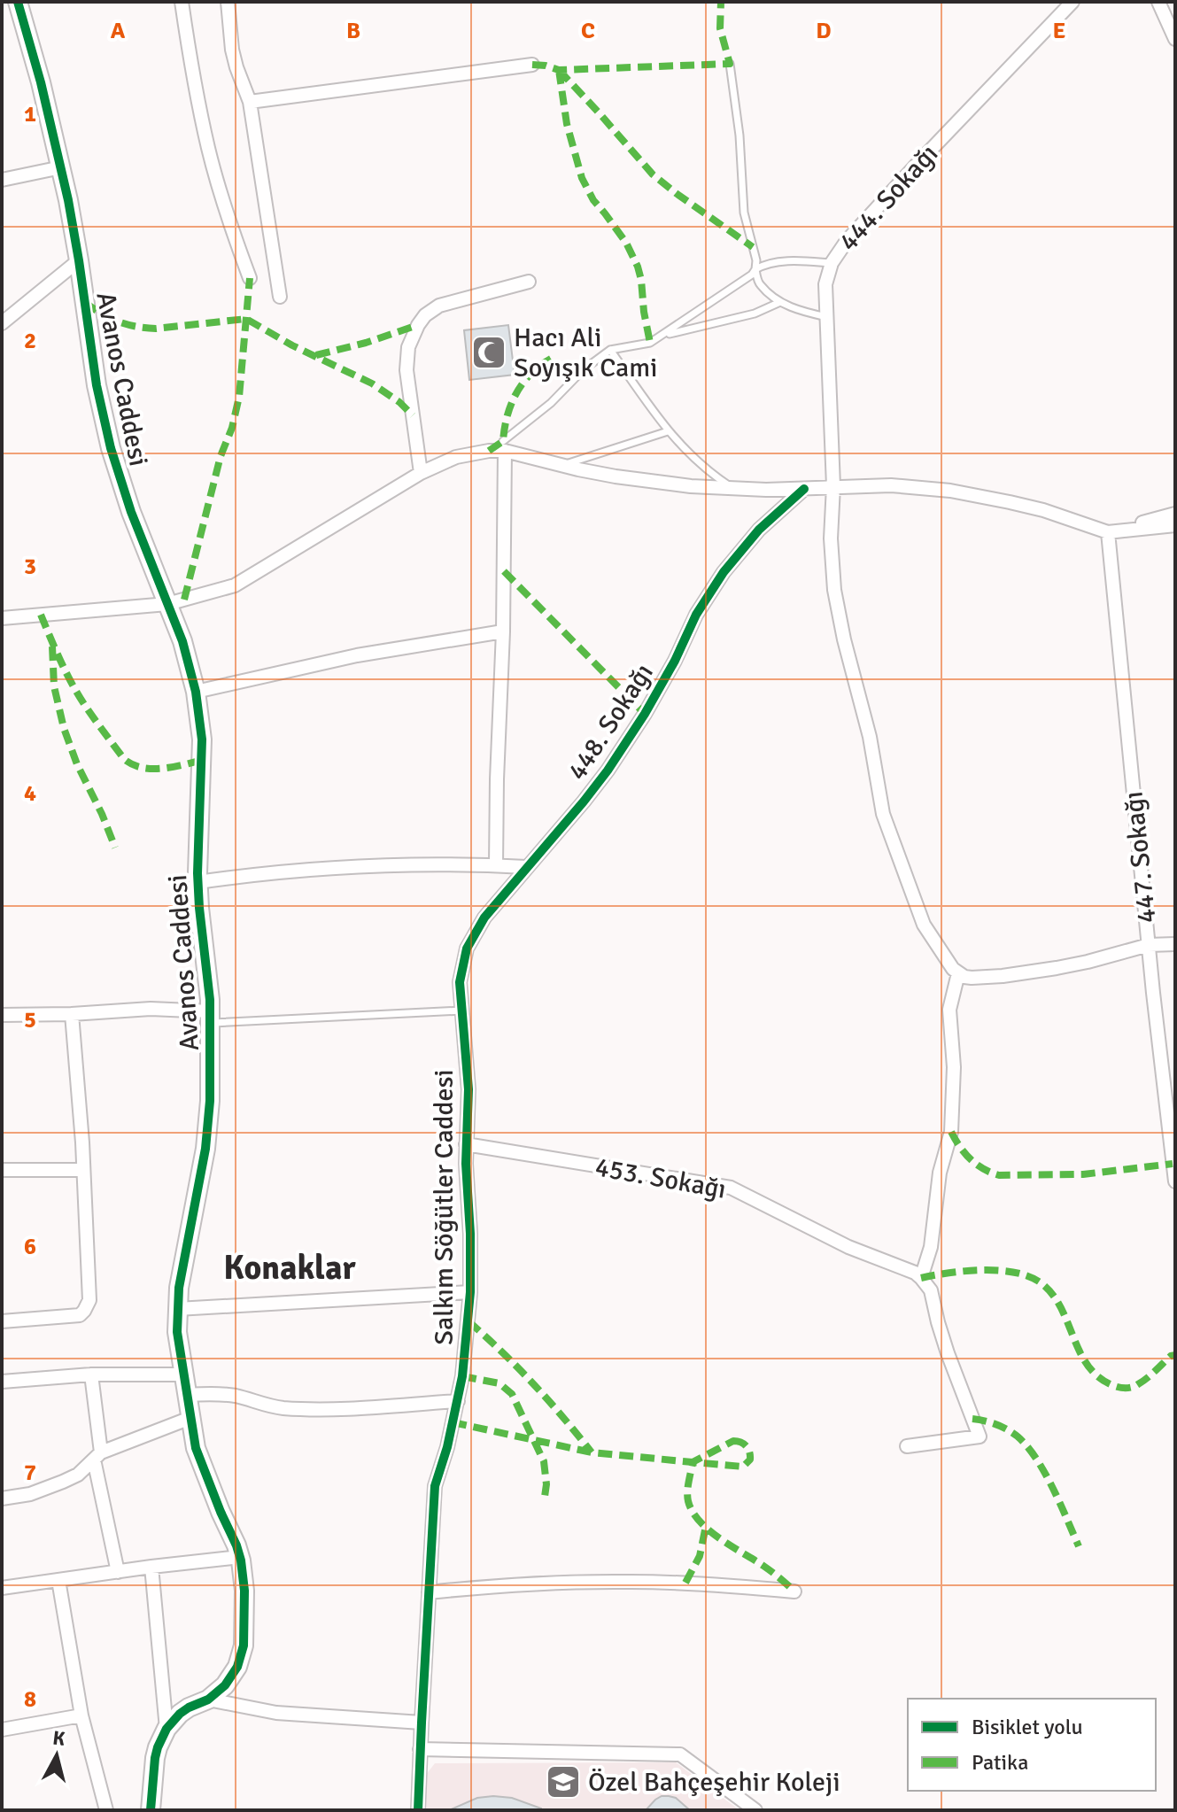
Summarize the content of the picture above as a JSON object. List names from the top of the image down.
{
  "streets": {
    "street": [
      "444. Sokağı",
      "Avanos Caddesi",
      "448. Sokağı",
      "447. Sokağı",
      "453. Sokağı",
      "Salkım Söğütler Caddesi"
    ]
  },
  "crossings": [
    ["448. Sokağı", "Salkım Söğütler Caddesi"],
    ["453. Sokağı", "Salkım Söğütler Caddesi"]
  ],
  "districts": ["Konaklar"],
  "places": {
    "mosque": ["Hacı Ali Soyışık Cami"],
    "school or university": ["Özel Bahçeşehir Koleji"]
  },
  "legend": ["Bisiklet yolu", "Patika"],
  "north": "top",
  "grid": {
    "columns": [
      "A",
      "B",
      "C",
      "D",
      "E"
    ],
    "rows": [
      "1",
      "2",
      "3",
      "4",
      "5",
      "6",
      "7",
      "8"
    ]
  }
}
